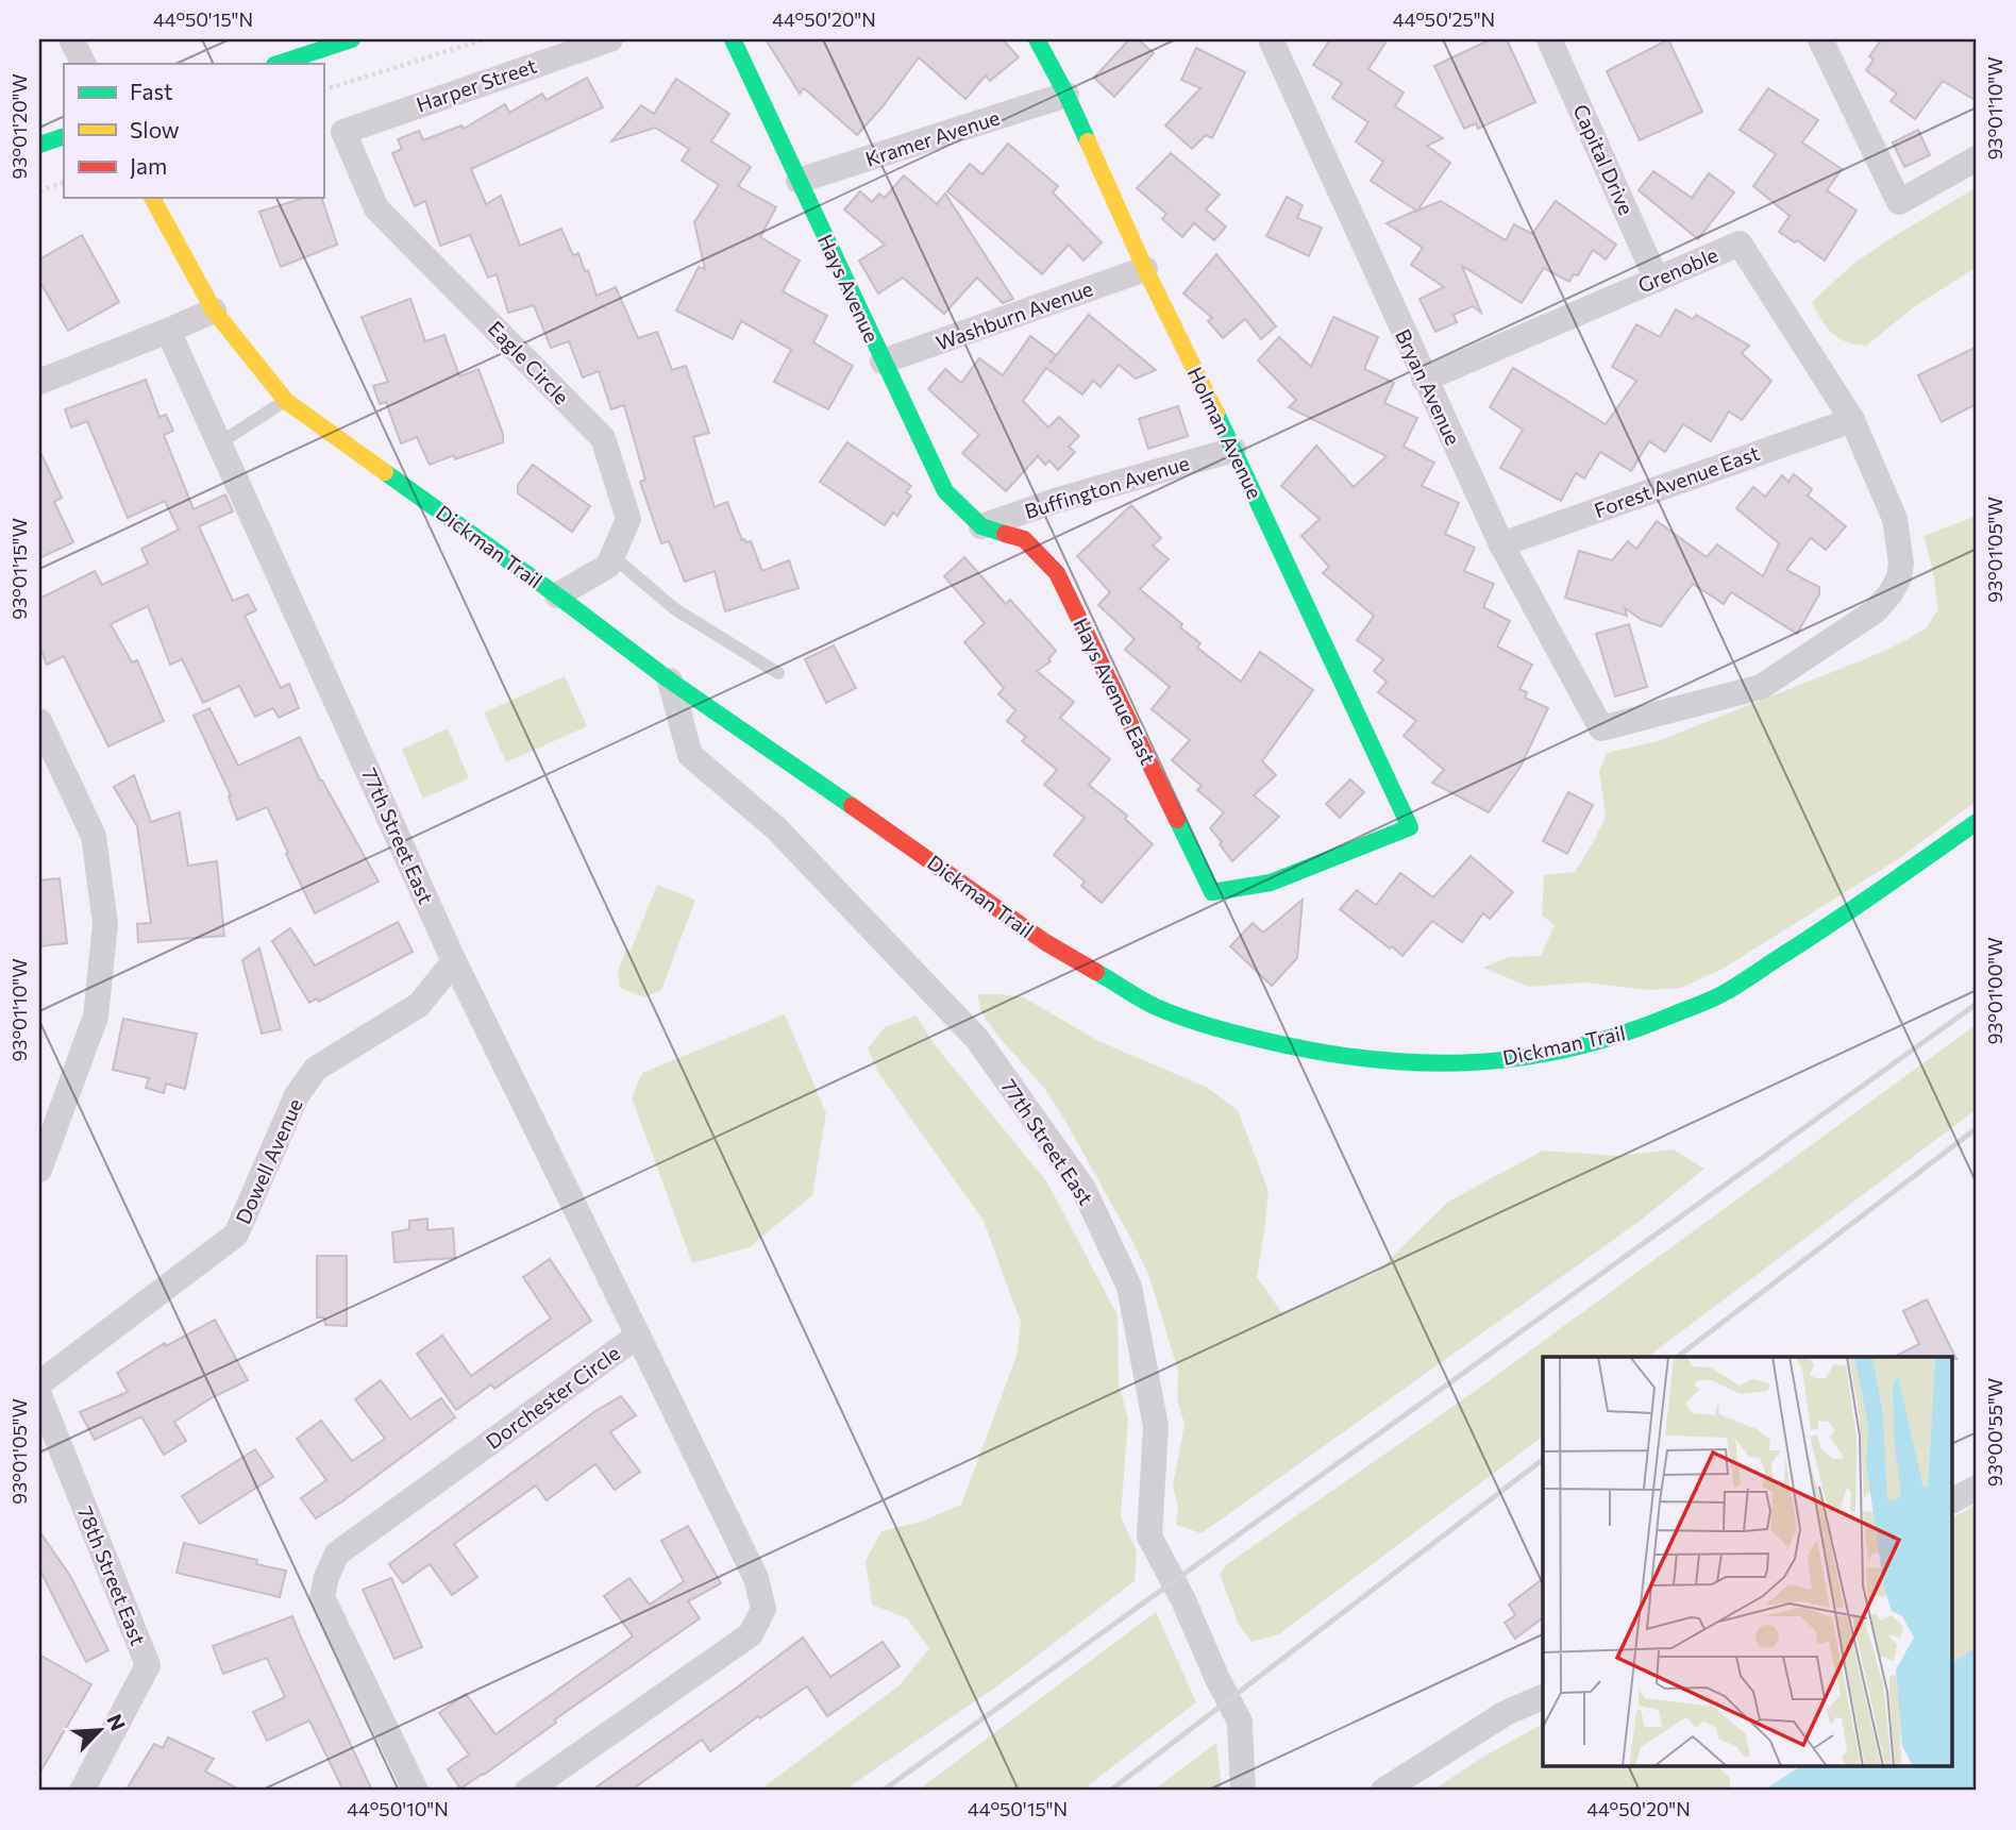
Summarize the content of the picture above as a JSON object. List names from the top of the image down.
{
  "streets": {
    "street": [
      "Harper Street",
      "Kramer Avenue",
      "Capital Drive",
      "Grenoble",
      "Hays Avenue",
      "Washburn Avenue",
      "Eagle Circle",
      "Bryan Avenue",
      "Holman Avenue",
      "Forest Avenue East",
      "Buffington Avenue",
      "Dickman Trail",
      "Hays Avenue East",
      "77th Street East",
      "Dowell Avenue",
      "Dorchester Circle",
      "78th Street East"
    ]
  },
  "crossings": [
    ["Harper Street", "Eagle Circle"],
    ["Kramer Avenue", "Hays Avenue"],
    ["Kramer Avenue", "Holman Avenue"],
    ["Capital Drive", "Grenoble"],
    ["Grenoble", "Bryan Avenue"],
    ["Grenoble", "Forest Avenue East"],
    ["Hays Avenue", "Washburn Avenue"],
    ["Hays Avenue", "Buffington Avenue"],
    ["Hays Avenue", "Hays Avenue East"],
    ["Washburn Avenue", "Holman Avenue"],
    ["Eagle Circle", "Dickman Trail"],
    ["Bryan Avenue", "Forest Avenue East"],
    ["Holman Avenue", "Buffington Avenue"],
    ["Holman Avenue", "Hays Avenue East"],
    ["Buffington Avenue", "Hays Avenue East"],
    ["Dickman Trail", "77th Street East"],
    ["77th Street East", "Dowell Avenue"],
    ["77th Street East", "Dorchester Circle"]
  ],
  "legend": ["Fast", "Slow", "Jam"],
  "north": "top right",
  "coordinates": [
    "44°50'15\"N",
    "44°50'20\"N",
    "44°50'25\"N",
    "93°01'10\"W",
    "93°01'20\"W",
    "93°01'05\"W",
    "93°01'15\"W",
    "93°01'00\"W",
    "93°00'55\"W",
    "44°50'10\"N"
  ]
}
